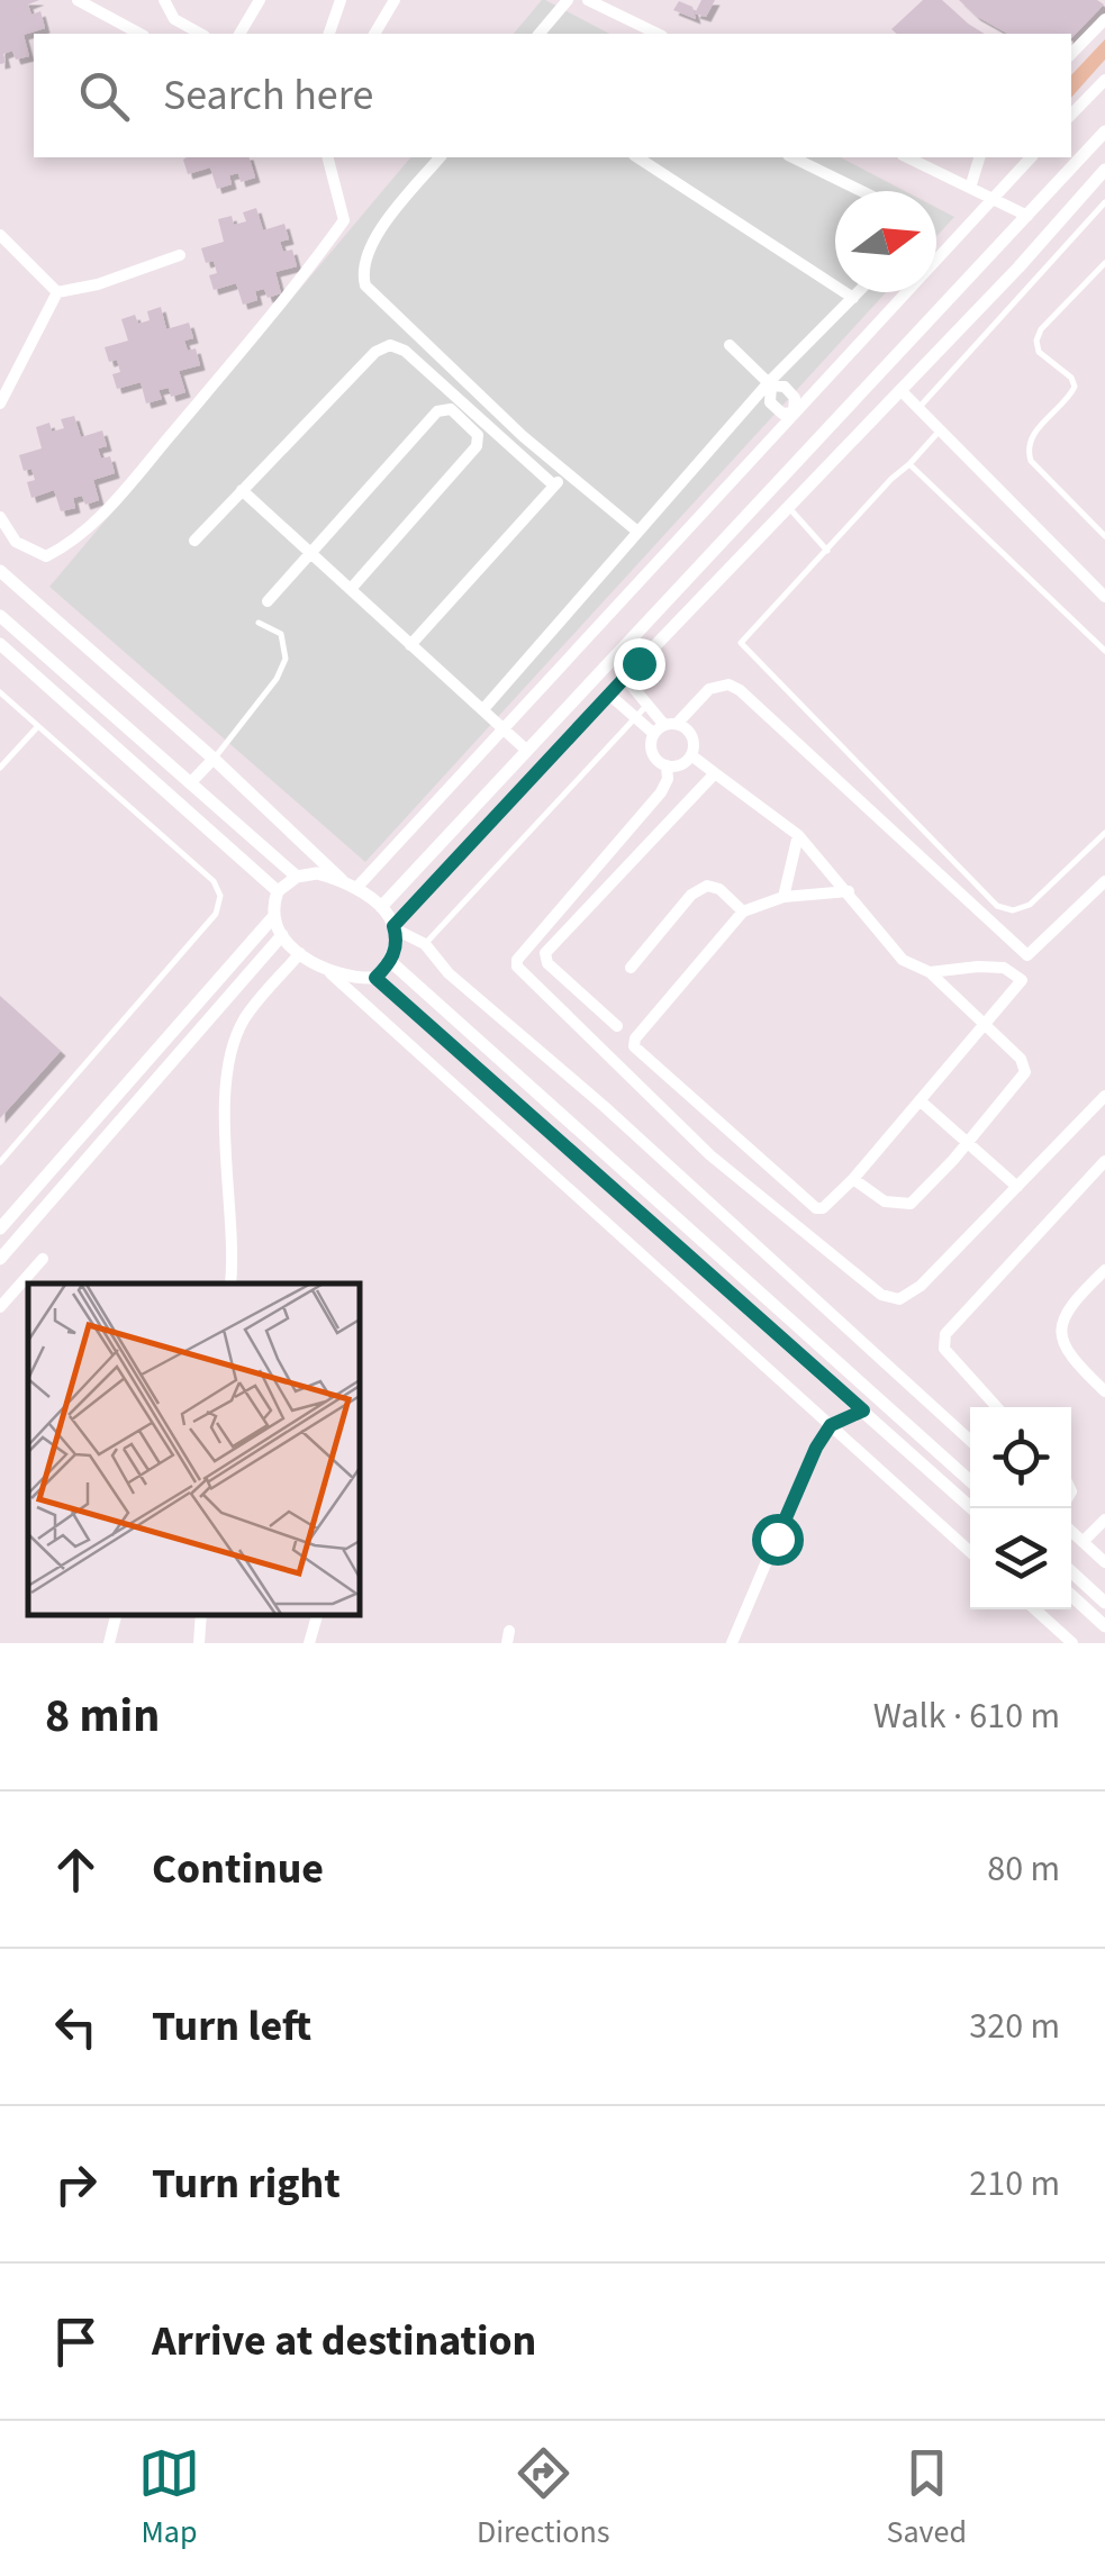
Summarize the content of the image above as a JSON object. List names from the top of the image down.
{
  "north": "right",
  "page": {
    "search": "Search here",
    "heading": ["8 min", "Walk · 610 m"],
    "list": [
      ["Continue", "80 m"],
      ["Turn left", "320 m"],
      ["Turn right", "210 m"],
      "Arrive at destination"
    ],
    "nav": ["Map", "Directions", "Saved"]
  }
}
